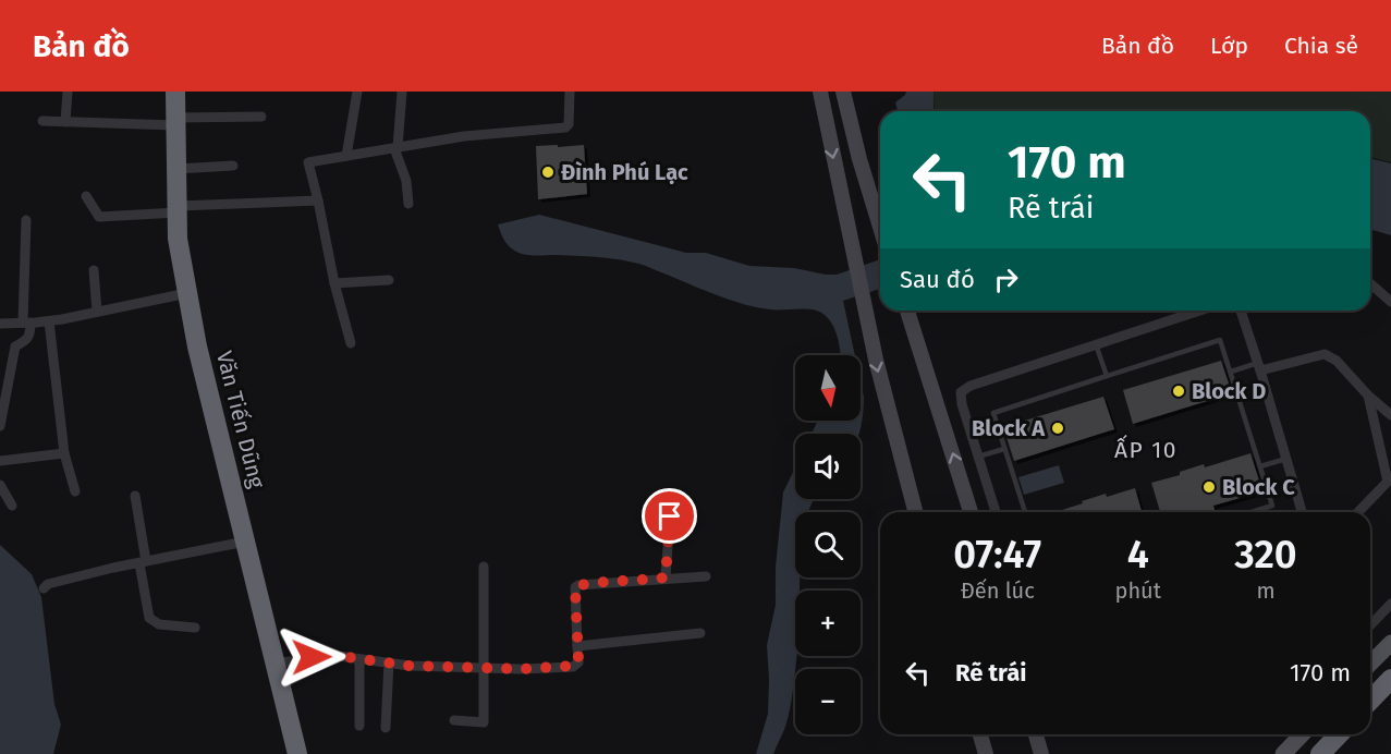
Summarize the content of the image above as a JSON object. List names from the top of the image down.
{
  "streets": {
    "highway": ["Văn Tiến Dũng"]
  },
  "districts": ["ẤP 10"],
  "places": [
    "Đình Phú Lạc",
    "Block D",
    "Block A",
    "Block C"
  ],
  "north": "bottom",
  "page": {
    "header": "Bản đồ",
    "nav": ["Bản đồ", "Lớp", "Chia sẻ"],
    "turn": ["170 m", "Rẽ trái"],
    "then": "Sau đó",
    "map_buttons": ["+", "−"],
    "eta": [
      "07:47",
      "Đến lúc",
      "4",
      "phút",
      "320",
      "m"
    ],
    "list": [
      {
        "name": "Rẽ trái",
        "value": "170 m"
      }
    ]
  }
}
